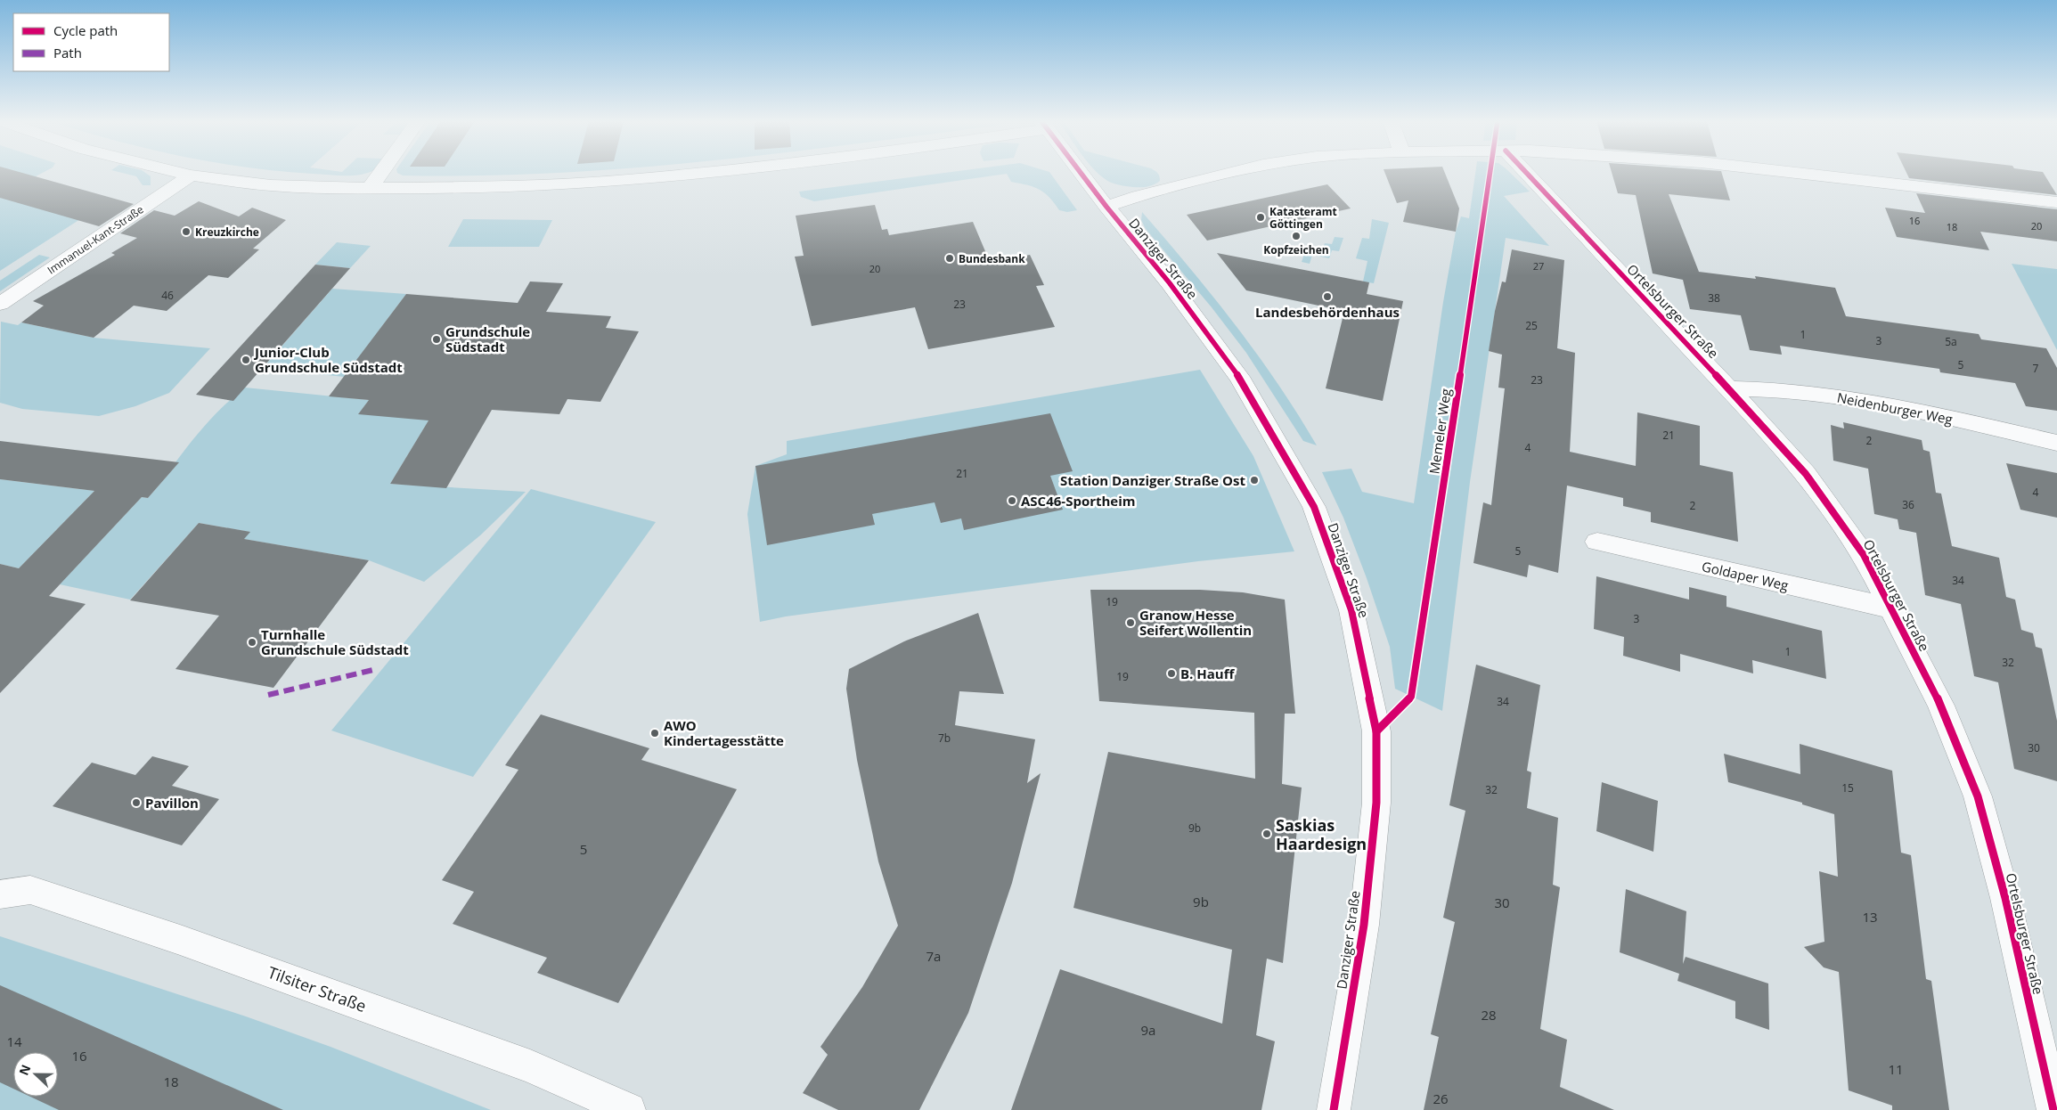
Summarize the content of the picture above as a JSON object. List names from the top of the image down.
{
  "streets": {
    "street": [
      "Immanuel-Kant-Straße",
      "Danziger Straße",
      "Ortelsburger Straße",
      "Neidenburger Weg",
      "Goldaper Weg",
      "Tilsiter Straße"
    ],
    "cycle path": ["Memeler Weg"]
  },
  "crossings": [
    ["Ortelsburger Straße", "Neidenburger Weg"],
    ["Ortelsburger Straße", "Goldaper Weg"]
  ],
  "places": [
    "Katasteramt Göttingen",
    "Kreuzkirche",
    "Kopfzeichen",
    "Bundesbank",
    "Landesbehördenhaus",
    "Grundschule Südstadt",
    "Junior-Club Grundschule Südstadt",
    "Station Danziger Straße Ost",
    "ASC46-Sportheim",
    "Granow Hesse Seifert Wollentin",
    "Turnhalle Grundschule Südstadt",
    "B. Hauff",
    "AWO Kindertagesstätte",
    "Pavillon",
    "Saskias Haardesign"
  ],
  "house_numbers": [
    "16",
    "20",
    "18",
    "27",
    "20",
    "46",
    "38",
    "23",
    "25",
    "1",
    "3",
    "5a",
    "5",
    "7",
    "23",
    "21",
    "2",
    "4",
    "21",
    "4",
    "36",
    "2",
    "5",
    "34",
    "19",
    "3",
    "1",
    "32",
    "19",
    "34",
    "7b",
    "30",
    "15",
    "32",
    "9b",
    "5",
    "9b",
    "30",
    "13",
    "7a",
    "28",
    "9a",
    "14",
    "16",
    "11",
    "18",
    "26"
  ],
  "legend": ["Cycle path", "Path"],
  "north": "left"
}
